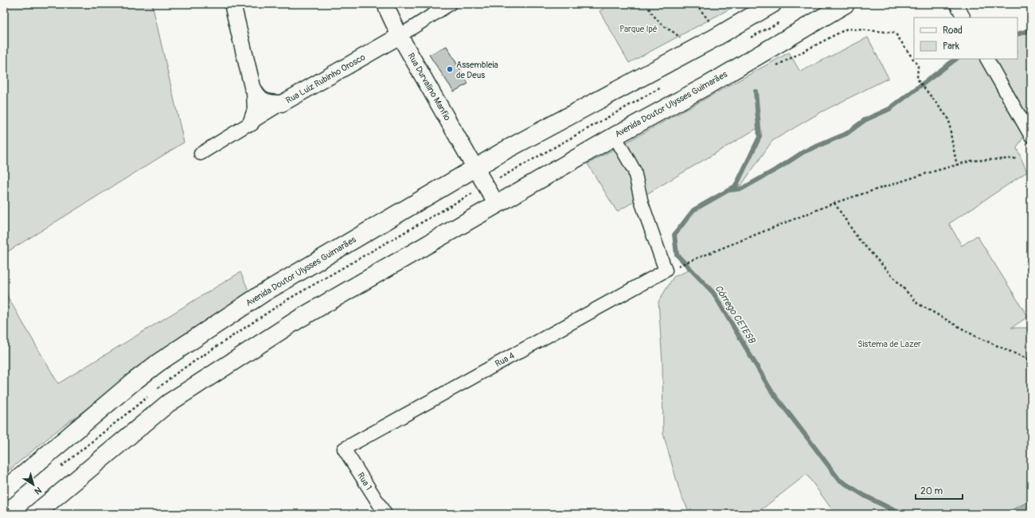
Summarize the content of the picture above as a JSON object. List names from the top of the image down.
{
  "streets": {
    "main road": ["Avenida Doutor Ulysses Guimarães"],
    "street": [
      "Rua Luiz Rubinho Orosco",
      "Rua Durvalino Manfio",
      "Rua 4",
      "Rua 1"
    ]
  },
  "crossings": [
    ["Rua Luiz Rubinho Orosco", "Rua Durvalino Manfio"],
    ["Rua Durvalino Manfio", "Avenida Doutor Ulysses Guimarães"],
    ["Avenida Doutor Ulysses Guimarães", "Rua 4"],
    ["Rua 4", "Rua 1"]
  ],
  "water": ["Córrego CETESB"],
  "parks": ["Parque Ipê", "Sistema de Lazer"],
  "places": ["Assembleia de Deus"],
  "legend": ["Road", "Park"],
  "scale_bar": "20 m",
  "north": "bottom right"
}
